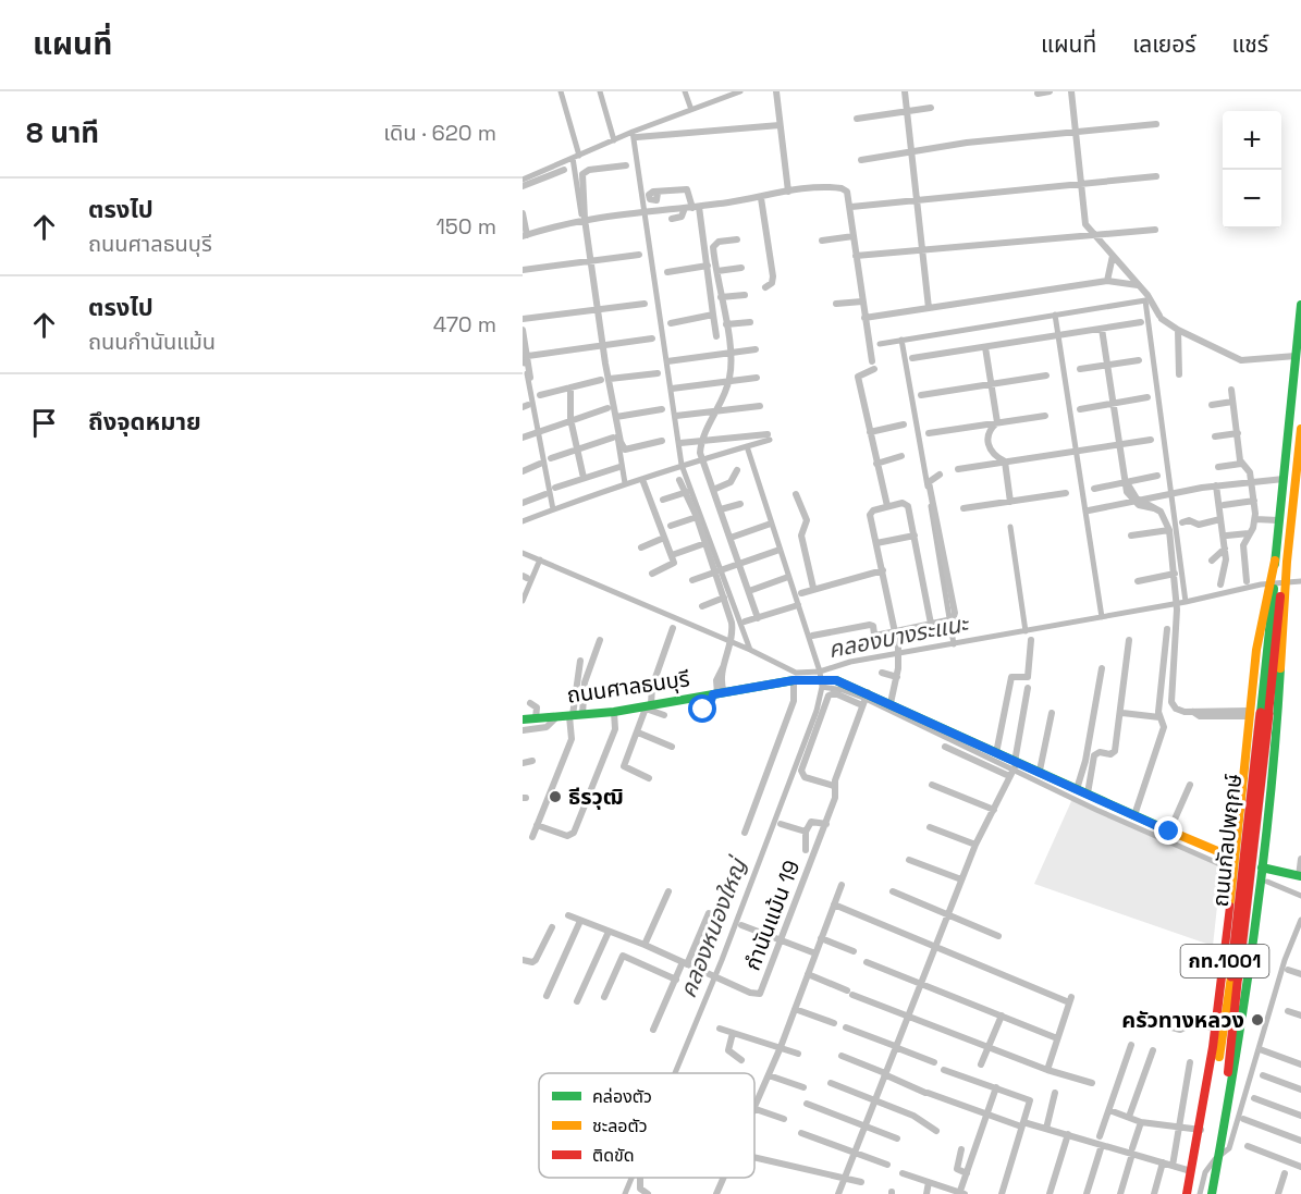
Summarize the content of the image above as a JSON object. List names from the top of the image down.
{
  "streets": {
    "main road": ["ถนนศาลธนบุรี", "ถนนกัลปพฤกษ์", "กท.1001"],
    "street": ["กำนันแม้น 19"]
  },
  "crossings": [
    ["ถนนศาลธนบุรี", "กำนันแม้น 19"]
  ],
  "water": ["คลองบางระแนะ", "คลองหนองใหญ่"],
  "places": ["ธีรวุฒิ", "ครัวทางหลวง"],
  "legend": ["คล่องตัว", "ชะลอตัว", "ติดขัด"],
  "page": {
    "header": "แผนที่",
    "nav": ["แผนที่", "เลเยอร์", "แชร์"],
    "heading": ["8 นาที", "เดิน · 620 m"],
    "map_buttons": ["+", "−"],
    "list": [
      ["ตรงไป", "ถนนศาลธนบุรี", "150 m"],
      ["ตรงไป", "ถนนกำนันแม้น", "470 m"],
      "ถึงจุดหมาย"
    ]
  }
}
